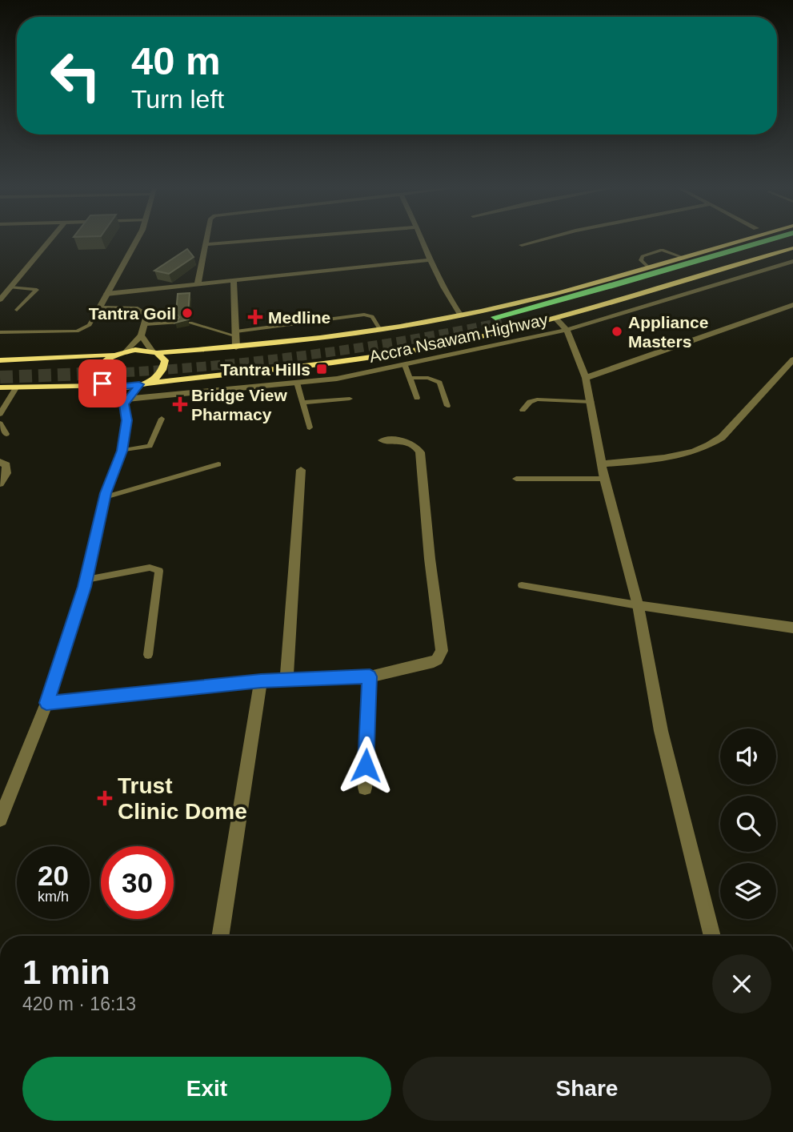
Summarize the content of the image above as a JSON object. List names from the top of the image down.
{
  "streets": {
    "street": ["Accra Nsawam Highway"]
  },
  "places": {
    "other": ["Tantra Goil", "Appliance Masters"],
    "health": ["Medline", "Bridge View Pharmacy", "Trust Clinic Dome"],
    "transit": ["Tantra Hills"]
  },
  "page": {
    "turn": ["40 m", "Turn left"],
    "speed": "20 km/h",
    "limit": "30",
    "heading": ["1 min", "420 m · 16:13"],
    "buttons": ["Exit", "Share"]
  }
}
